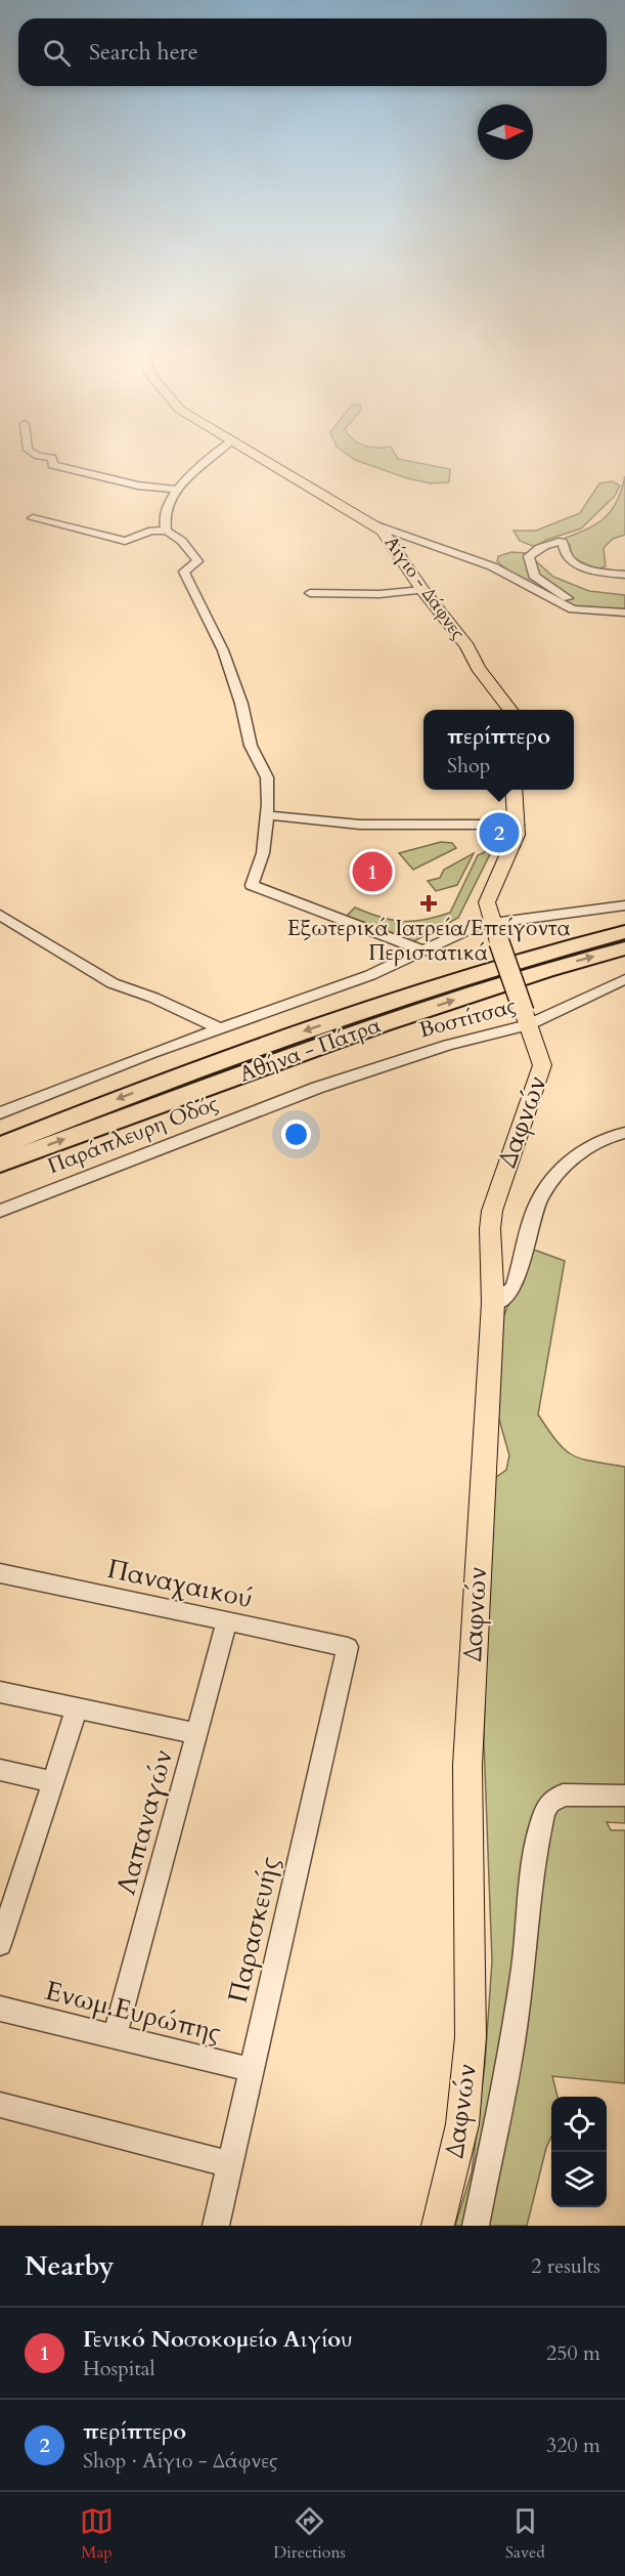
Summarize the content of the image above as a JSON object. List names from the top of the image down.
{
  "streets": {
    "highway": ["Αθήνα - Πάτρα"],
    "main road": ["Αίγιο - Δάφνες", "Δαφνών"],
    "street": [
      "Βοστίτσας",
      "Παράπλευρη Οδός",
      "Παναχαικού",
      "Λαπαναγών",
      "Παρασκευής",
      "Ενωμ.Ευρώπης"
    ]
  },
  "crossings": [
    ["Βοστίτσας", "Δαφνών"],
    ["Βοστίτσας", "Παράπλευρη Οδός"],
    ["Παναχαικού", "Λαπαναγών"],
    ["Παναχαικού", "Παρασκευής"],
    ["Λαπαναγών", "Ενωμ.Ευρώπης"],
    ["Παρασκευής", "Ενωμ.Ευρώπης"]
  ],
  "places": {
    "health": ["Εξωτερικά Ιατρεία/Επείγοντα Περιστατικά"]
  },
  "north": "right",
  "page": {
    "search": "Search here",
    "popup": ["περίπτερο", "Shop"],
    "pins": ["2", "1"],
    "heading": ["Nearby", "2 results"],
    "list": [
      {
        "mark": "1",
        "name": "Γενικό Νοσοκομείο Αιγίου",
        "note": "Hospital",
        "value": "250 m"
      },
      {
        "mark": "2",
        "name": "περίπτερο",
        "note": "Shop · Αίγιο - Δάφνες",
        "value": "320 m"
      }
    ],
    "nav": ["Map", "Directions", "Saved"]
  }
}
